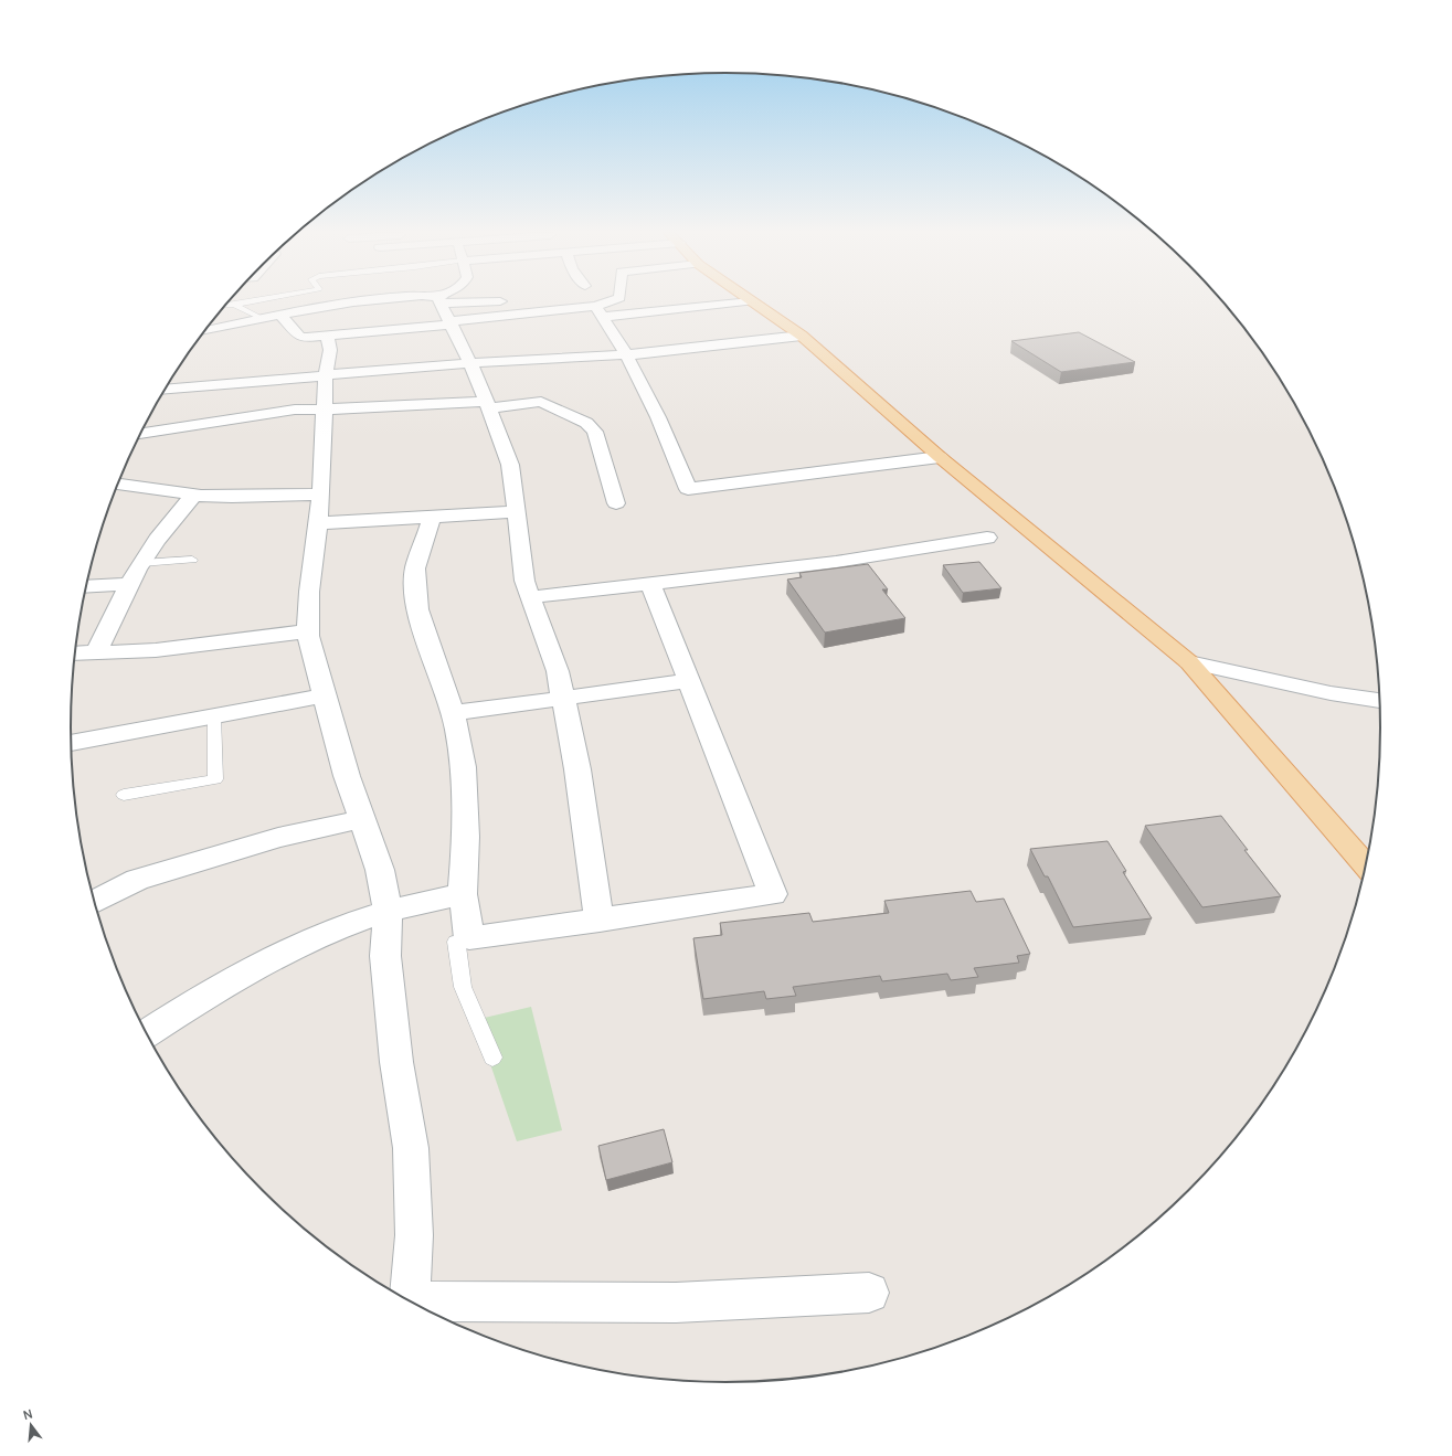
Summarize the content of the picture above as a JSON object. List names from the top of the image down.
{
  "north": "top"
}
